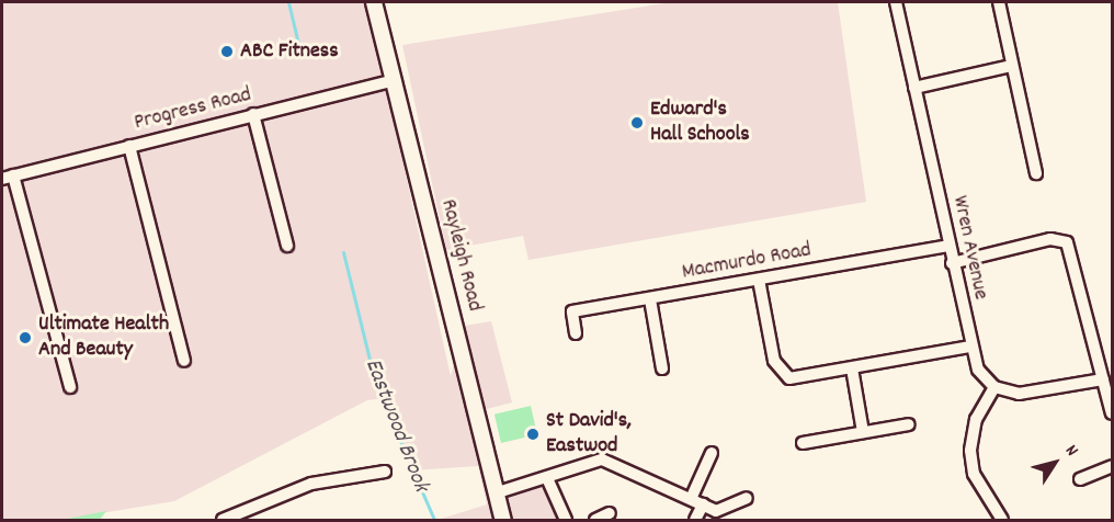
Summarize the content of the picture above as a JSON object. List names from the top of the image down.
{
  "streets": {
    "main road": ["Rayleigh Road"],
    "street": ["Progress Road", "Wren Avenue", "Macmurdo Road"]
  },
  "crossings": [
    ["Progress Road", "Rayleigh Road"],
    ["Wren Avenue", "Macmurdo Road"]
  ],
  "water": ["Eastwood Brook"],
  "places": [
    "ABC Fitness",
    "Edward's Hall Schools",
    "Ultimate Health And Beauty",
    "St David's, Eastwod"
  ],
  "north": "top right"
}
